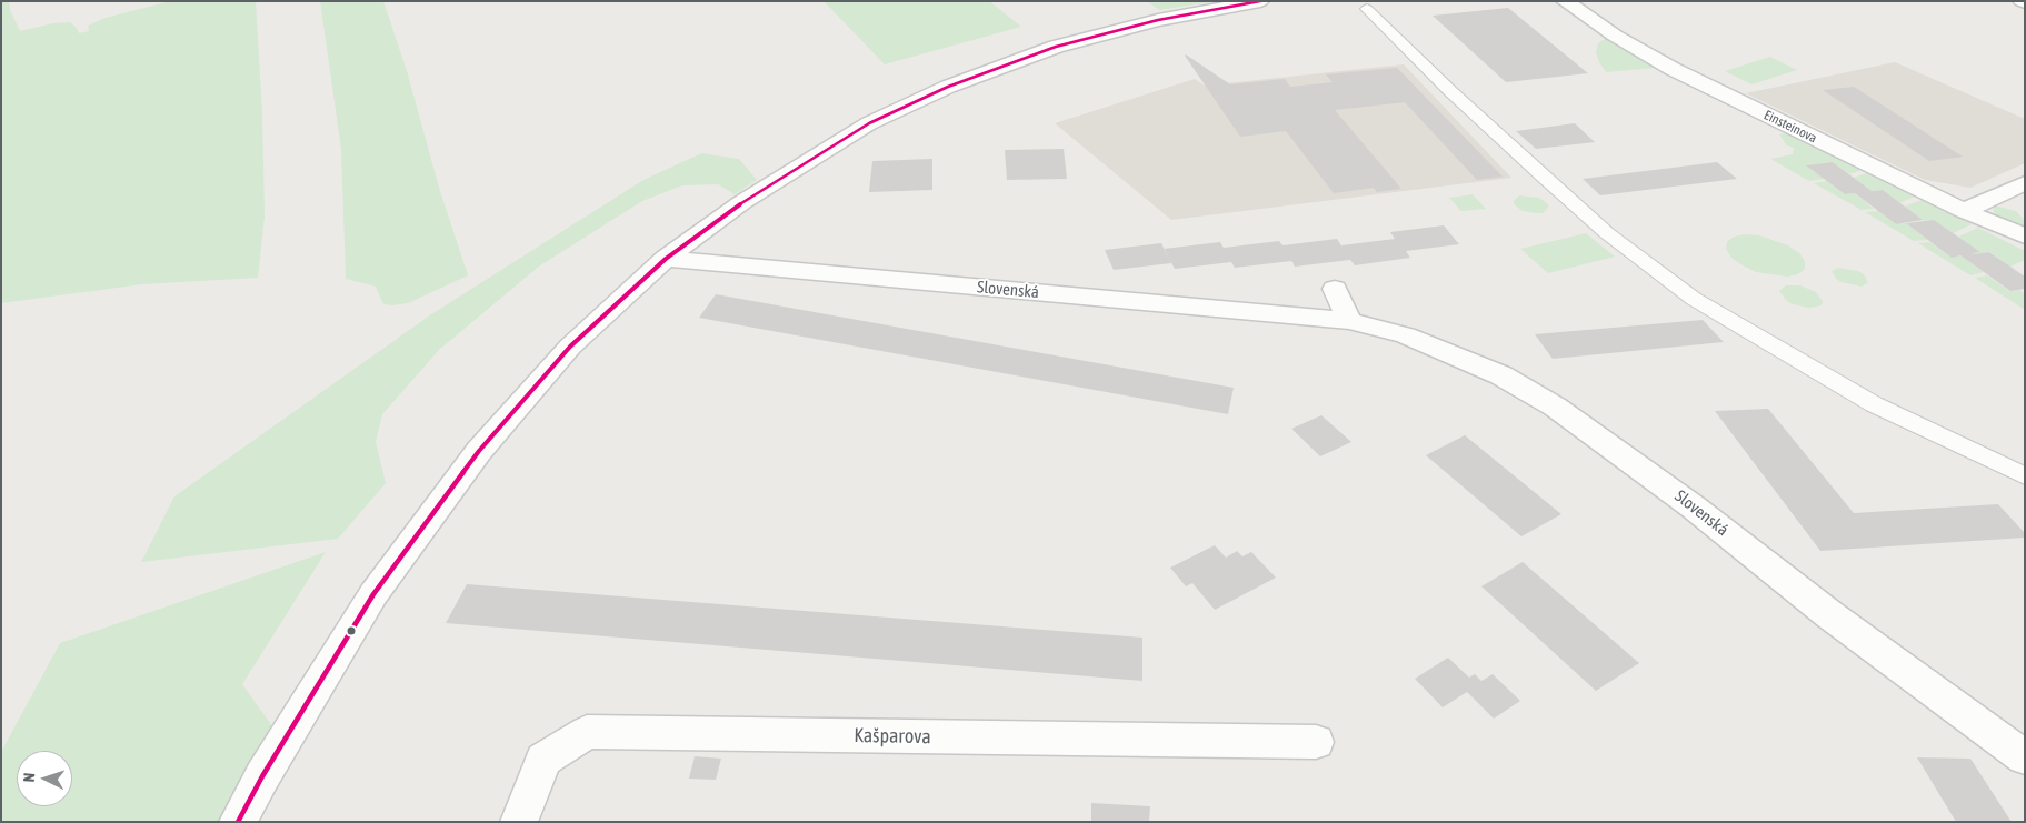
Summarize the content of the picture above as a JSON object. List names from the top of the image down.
{
  "streets": {
    "street": ["Einsteinova", "Slovenská", "Kašparova"]
  },
  "north": "left"
}
